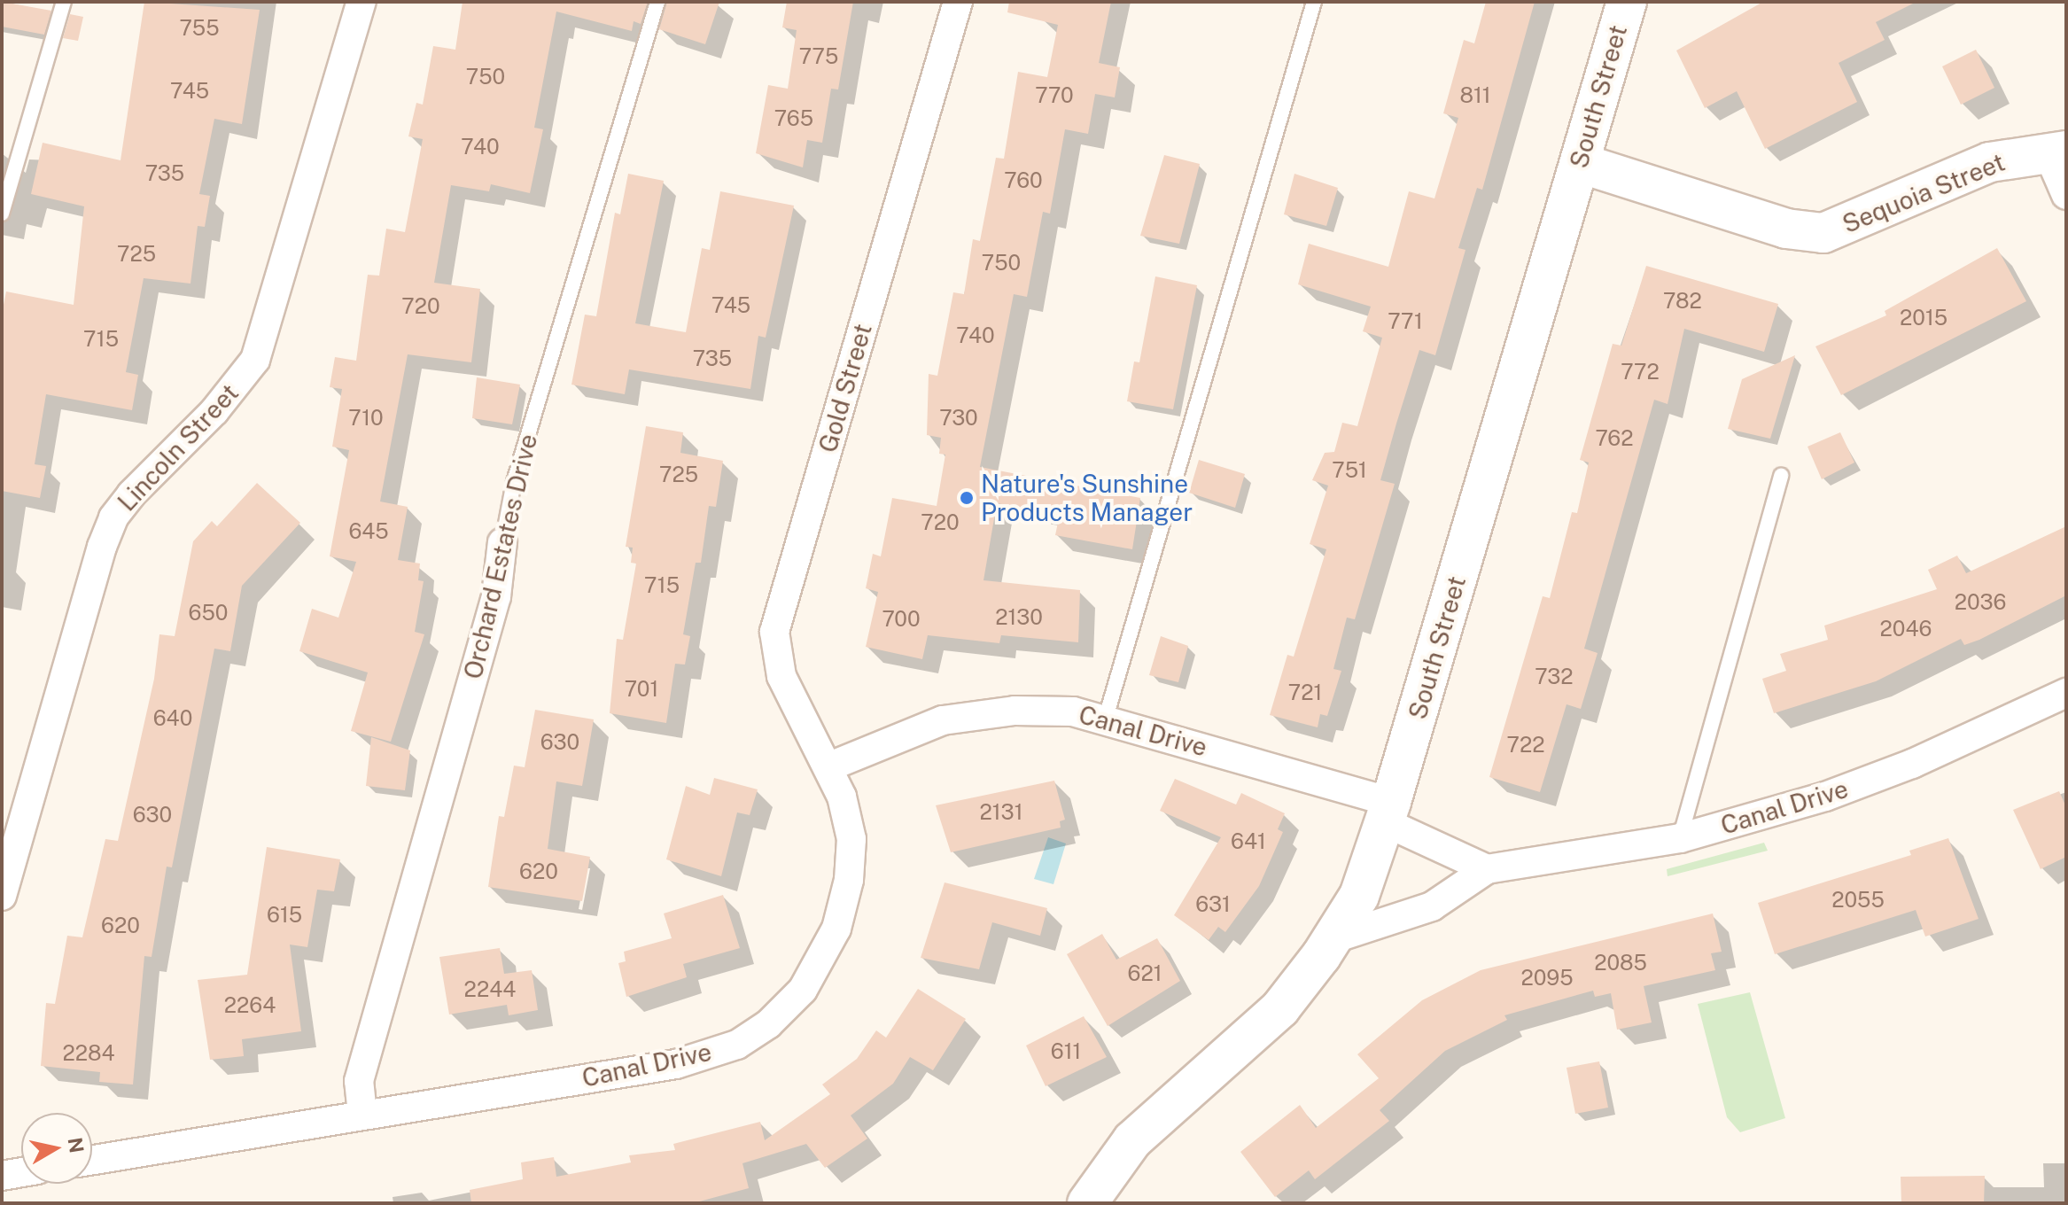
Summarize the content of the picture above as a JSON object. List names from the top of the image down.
{
  "streets": {
    "street": [
      "South Street",
      "Sequoia Street",
      "Gold Street",
      "Lincoln Street",
      "Orchard Estates Drive",
      "Canal Drive"
    ]
  },
  "crossings": [
    ["South Street", "Sequoia Street"],
    ["South Street", "Canal Drive"],
    ["Gold Street", "Canal Drive"],
    ["Orchard Estates Drive", "Canal Drive"]
  ],
  "places": ["Nature's Sunshine Products Manager"],
  "house_numbers": [
    "755",
    "775",
    "750",
    "745",
    "770",
    "811",
    "765",
    "740",
    "735",
    "760",
    "725",
    "750",
    "782",
    "745",
    "720",
    "2015",
    "771",
    "740",
    "715",
    "735",
    "772",
    "710",
    "730",
    "762",
    "751",
    "725",
    "720",
    "645",
    "715",
    "2036",
    "650",
    "2130",
    "700",
    "2046",
    "732",
    "701",
    "721",
    "640",
    "630",
    "722",
    "2131",
    "630",
    "641",
    "620",
    "2055",
    "631",
    "615",
    "620",
    "2085",
    "621",
    "2095",
    "2244",
    "2264",
    "611",
    "2284"
  ],
  "north": "right"
}
